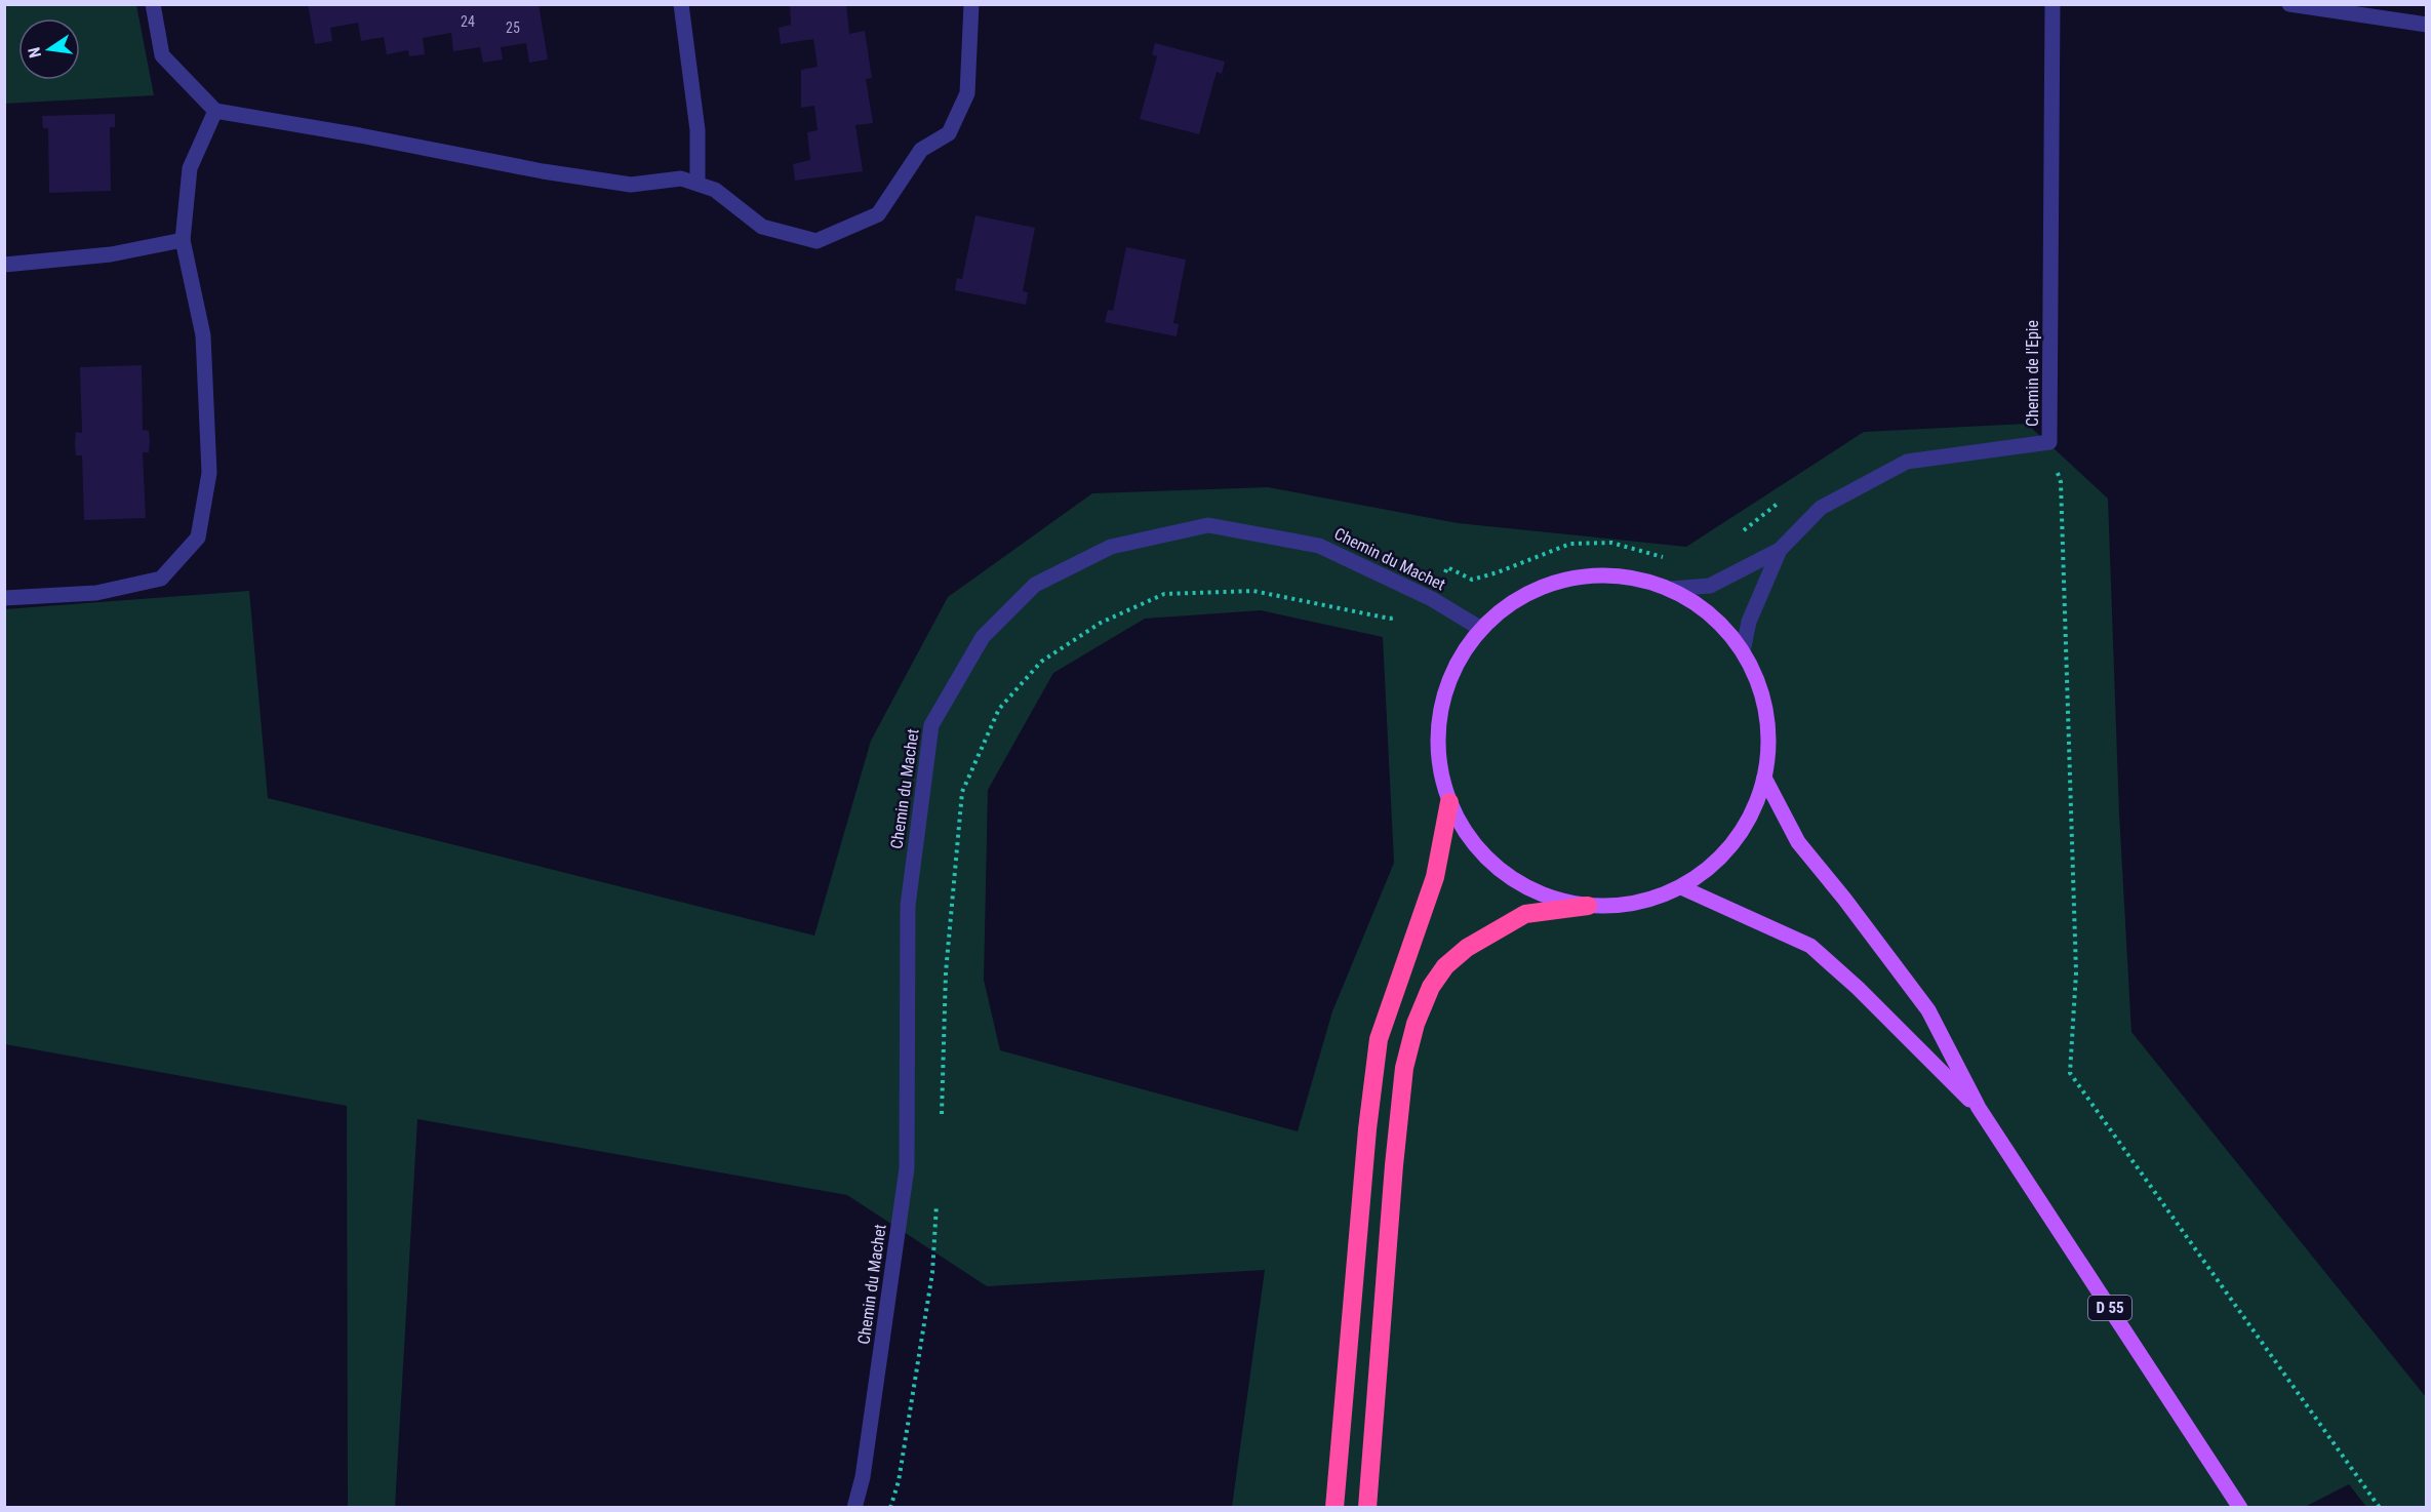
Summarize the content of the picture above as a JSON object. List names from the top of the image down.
{
  "streets": {
    "main road": ["D 55"],
    "street": ["Chemin de l'Epie", "Chemin du Machet"]
  },
  "house_numbers": ["24", "25"],
  "north": "left"
}
